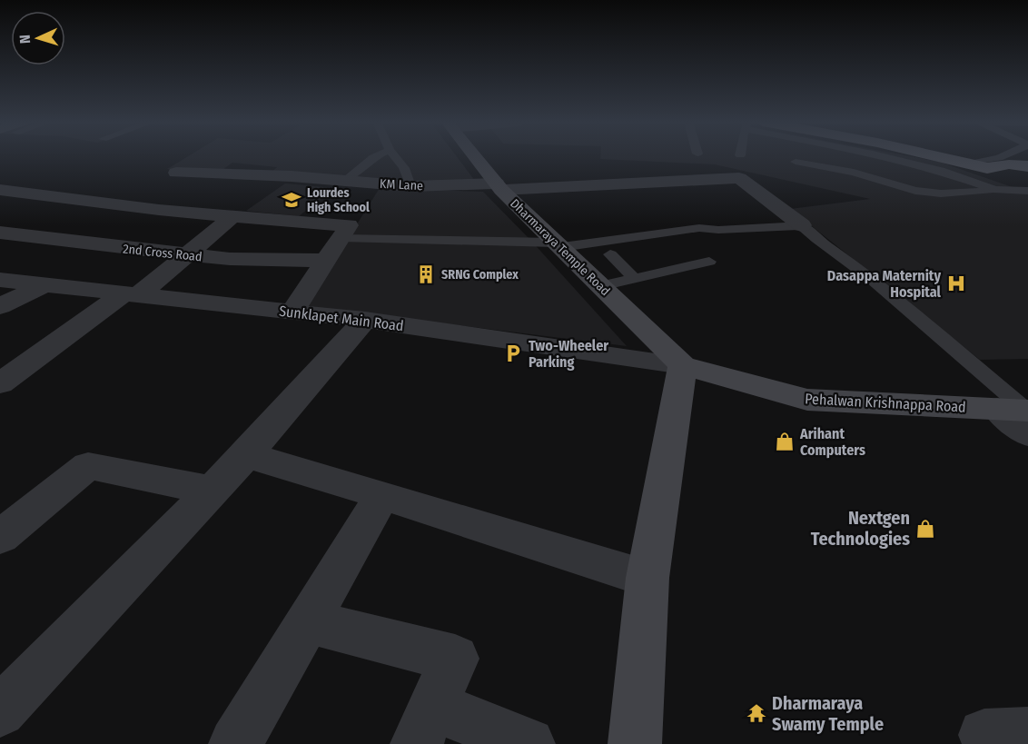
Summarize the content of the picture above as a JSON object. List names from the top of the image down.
{
  "streets": {
    "main road": ["Dharmaraya Temple Road", "Pehalwan Krishnappa Road"],
    "street": ["KM Lane", "2nd Cross Road", "Sunklapet Main Road"]
  },
  "crossings": [
    ["KM Lane", "Dharmaraya Temple Road"],
    ["Dharmaraya Temple Road", "Sunklapet Main Road"],
    ["Dharmaraya Temple Road", "Pehalwan Krishnappa Road"],
    ["Sunklapet Main Road", "Pehalwan Krishnappa Road"]
  ],
  "places": {
    "school or university": ["Lourdes High School"],
    "building": ["SRNG Complex"],
    "hospital": ["Dasappa Maternity Hospital"],
    "parking": ["Two-Wheeler Parking"],
    "shop": ["Arihant Computers", "Nextgen Technologies"],
    "temple": ["Dharmaraya Swamy Temple"]
  },
  "north": "left"
}
